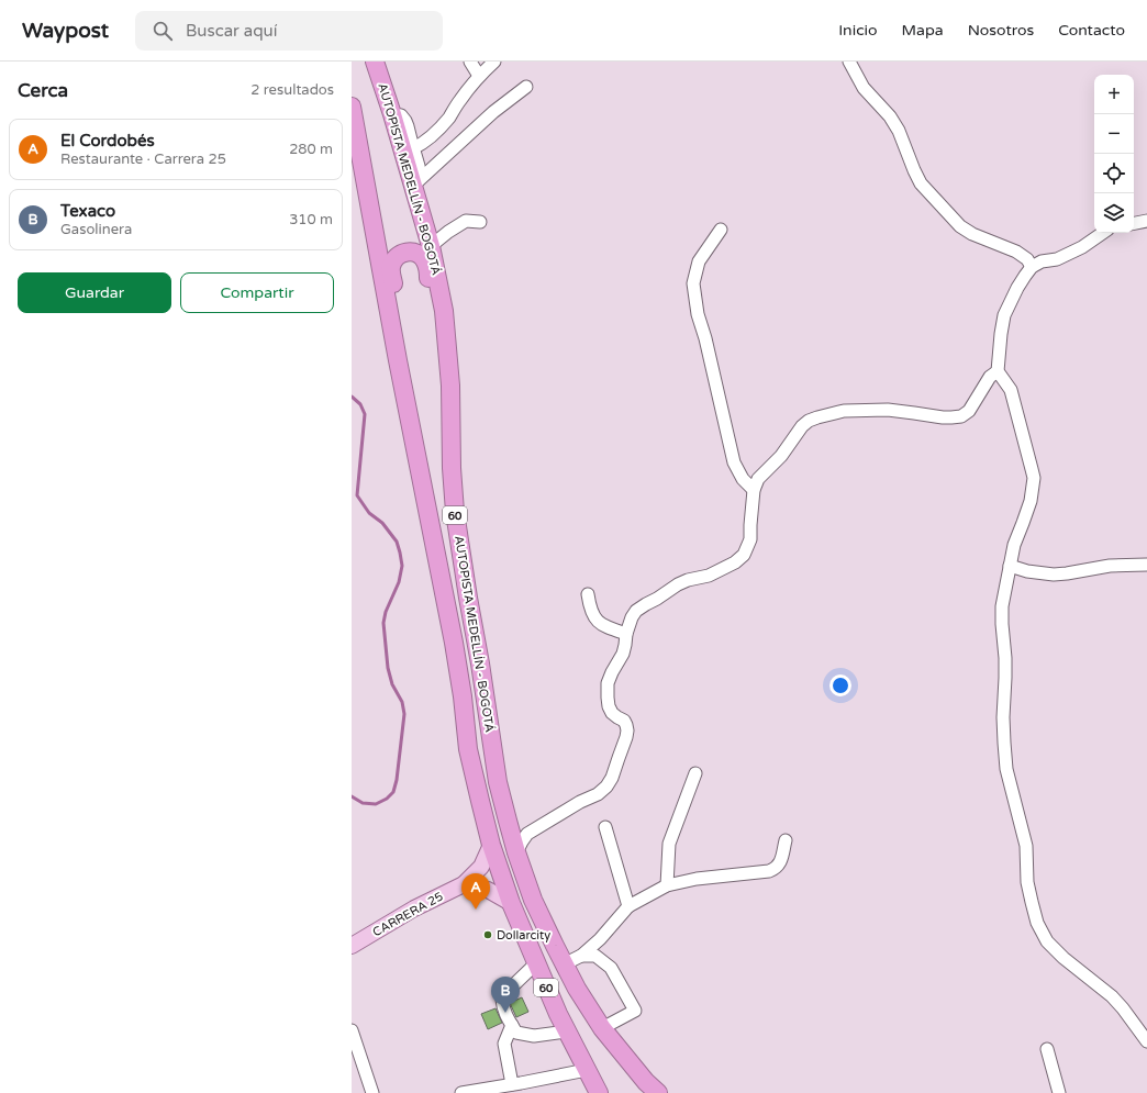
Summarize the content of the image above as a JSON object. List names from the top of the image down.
{
  "streets": {
    "highway": ["AUTOPISTA MEDELLÍN - BOGOTÁ", "60"],
    "main road": ["CARRERA 25"]
  },
  "crossings": [
    ["AUTOPISTA MEDELLÍN - BOGOTÁ", "CARRERA 25"]
  ],
  "places": ["Dollarcity"],
  "page": {
    "header": "Waypost",
    "search": "Buscar aquí",
    "nav": [
      "Inicio",
      "Mapa",
      "Nosotros",
      "Contacto"
    ],
    "heading": ["Cerca", "2 resultados"],
    "map_buttons": ["+", "−"],
    "list": [
      {
        "mark": "A",
        "name": "El Cordobés",
        "note": "Restaurante · Carrera 25",
        "value": "280 m"
      },
      {
        "mark": "B",
        "name": "Texaco",
        "note": "Gasolinera",
        "value": "310 m"
      }
    ],
    "buttons": ["Guardar", "Compartir"],
    "pins": ["A", "B"]
  }
}
